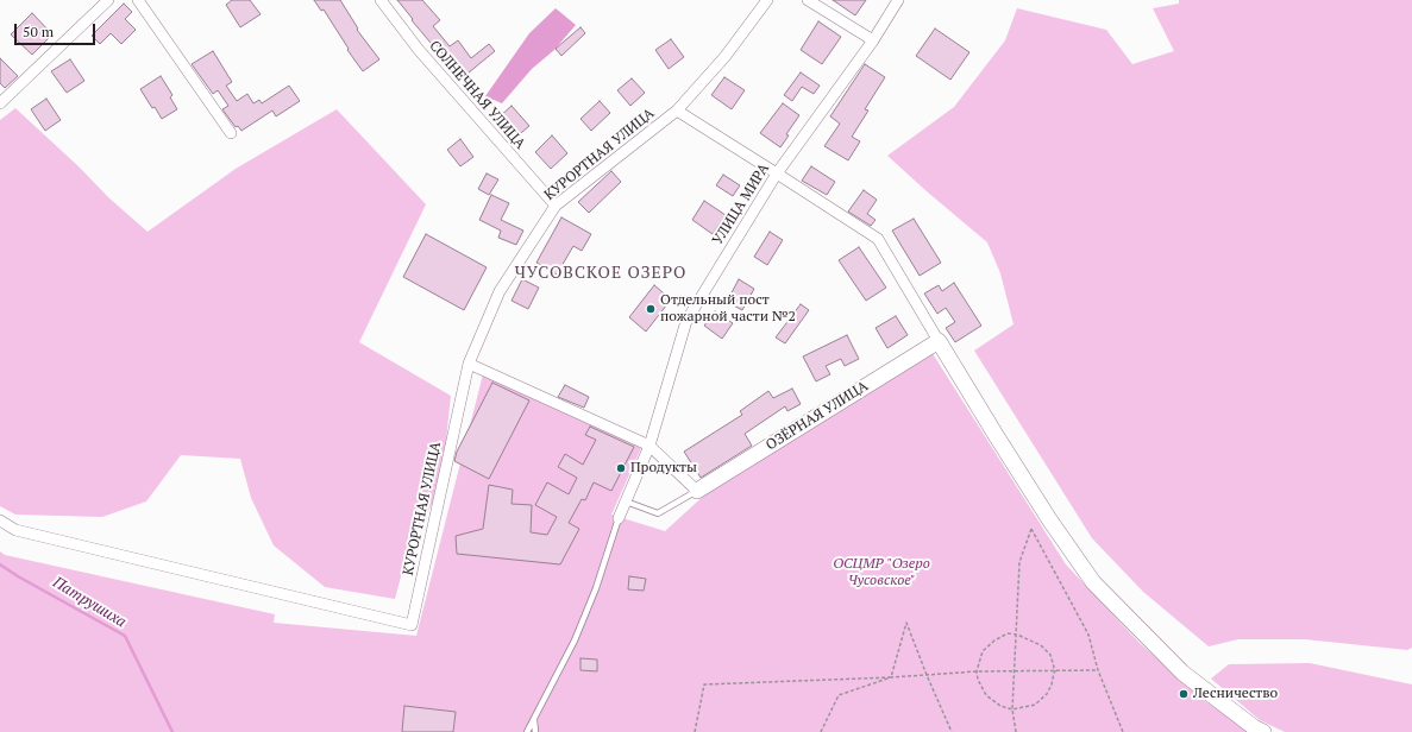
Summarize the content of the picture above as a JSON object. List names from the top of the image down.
{
  "streets": {
    "street": [
      "СОЛНЕЧНАЯ УЛИЦА",
      "КУРОРТНАЯ УЛИЦА",
      "УЛИЦА МИРА",
      "ОЗЁРНАЯ УЛИЦА"
    ]
  },
  "crossings": [
    ["СОЛНЕЧНАЯ УЛИЦА", "КУРОРТНАЯ УЛИЦА"]
  ],
  "districts": ["ЧУСОВСКОЕ ОЗЕРО"],
  "water": ["Патрушиха"],
  "parks": ["ОСЦМР \"Озеро Чусовское\""],
  "places": ["Отдельный пост пожарной части №2", "Продукты", "Лесничество"],
  "scale_bar": "50 m"
}
